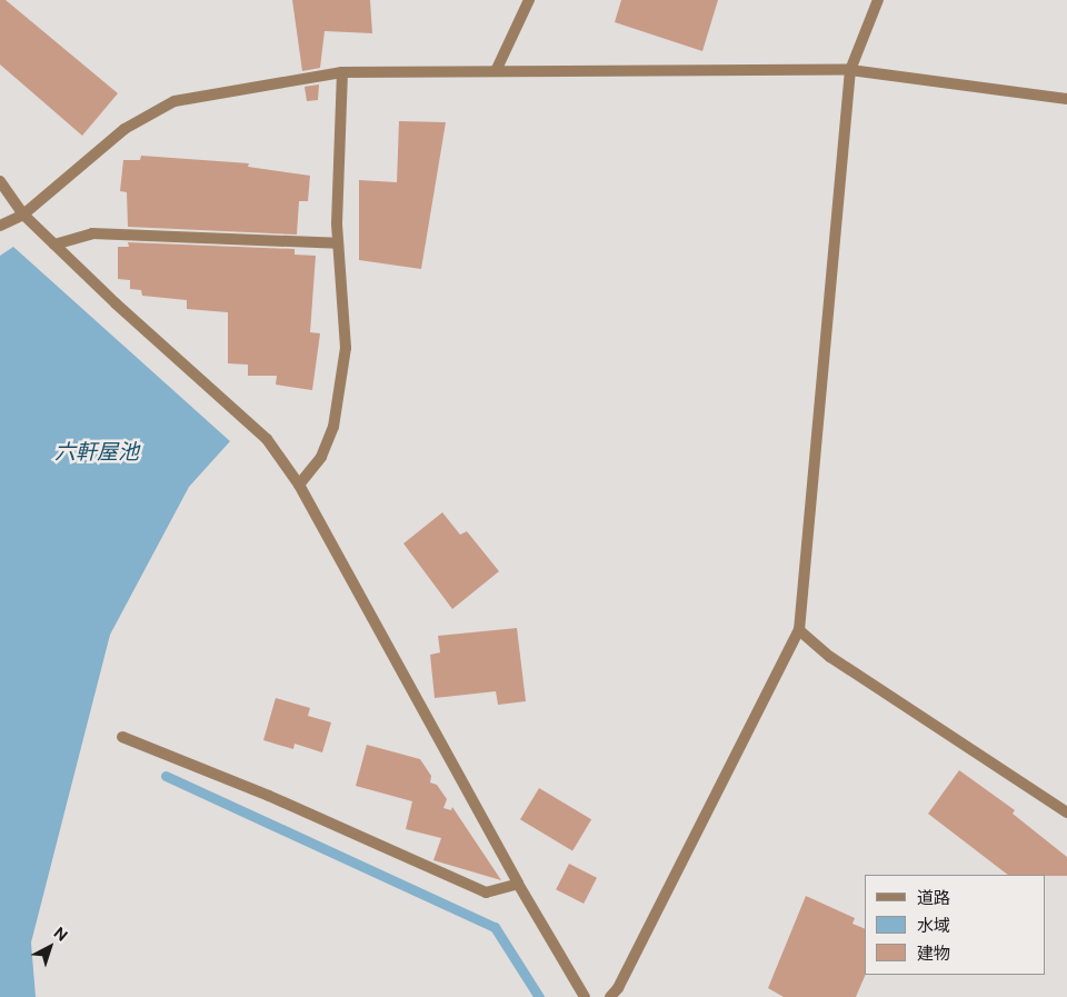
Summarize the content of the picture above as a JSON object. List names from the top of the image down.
{
  "water": ["六軒屋池"],
  "legend": ["道路", "水域", "建物"],
  "north": "top right"
}
